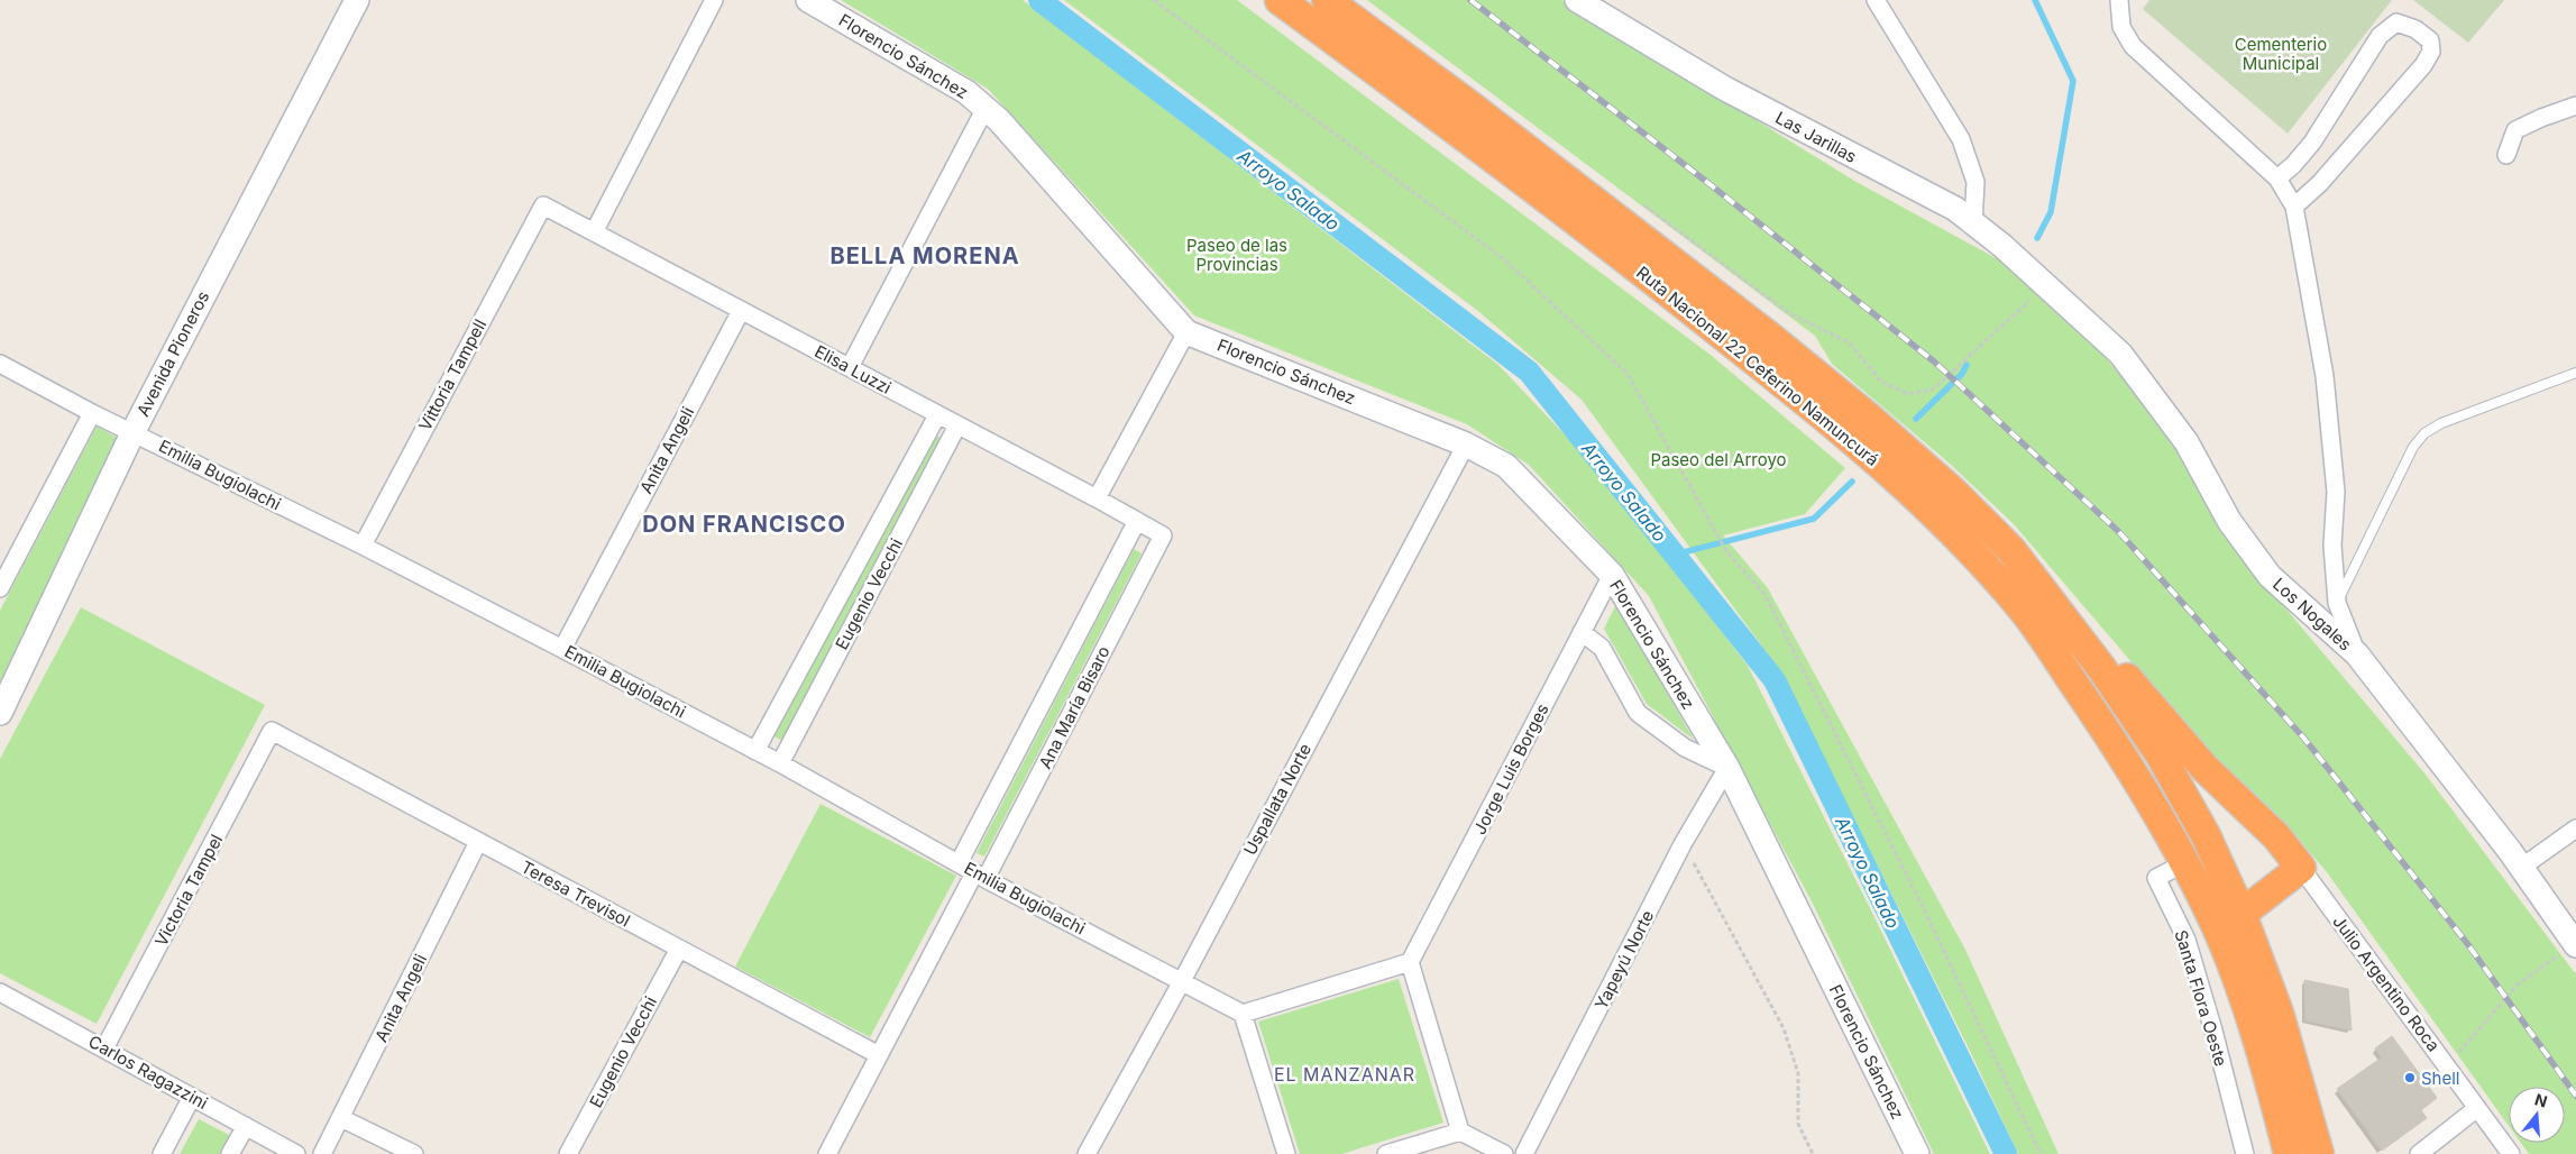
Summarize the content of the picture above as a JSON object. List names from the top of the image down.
{
  "streets": {
    "highway": ["Ruta Nacional 22 Ceferino Namuncurá"],
    "street": [
      "Florencio Sánchez",
      "Las Jarillas",
      "Avenida Pioneros",
      "Elisa Luzzi",
      "Vittoria Tampell",
      "Anita Angeli",
      "Emilia Bugiolachi",
      "Eugenio Vecchi",
      "Los Nogales",
      "Ana María Bisaro",
      "Jorge Luis Borges",
      "Uspallata Norte",
      "Victoria Tampel",
      "Teresa Trevisol",
      "Yapeyú Norte",
      "Julio Argentino Roca",
      "Santa Flora Oeste",
      "Carlos Ragazzini"
    ]
  },
  "crossings": [
    ["Florencio Sánchez", "Jorge Luis Borges"],
    ["Florencio Sánchez", "Uspallata Norte"],
    ["Florencio Sánchez", "Yapeyú Norte"],
    ["Las Jarillas", "Los Nogales"],
    ["Avenida Pioneros", "Emilia Bugiolachi"],
    ["Ruta Nacional 22 Ceferino Namuncurá", "Santa Flora Oeste"],
    ["Elisa Luzzi", "Vittoria Tampell"],
    ["Elisa Luzzi", "Anita Angeli"],
    ["Elisa Luzzi", "Eugenio Vecchi"],
    ["Elisa Luzzi", "Ana María Bisaro"],
    ["Vittoria Tampell", "Emilia Bugiolachi"],
    ["Anita Angeli", "Emilia Bugiolachi"],
    ["Anita Angeli", "Teresa Trevisol"],
    ["Emilia Bugiolachi", "Eugenio Vecchi"],
    ["Emilia Bugiolachi", "Ana María Bisaro"],
    ["Emilia Bugiolachi", "Uspallata Norte"],
    ["Eugenio Vecchi", "Teresa Trevisol"],
    ["Ana María Bisaro", "Teresa Trevisol"],
    ["Victoria Tampel", "Teresa Trevisol"],
    ["Victoria Tampel", "Carlos Ragazzini"]
  ],
  "districts": ["BELLA MORENA", "DON FRANCISCO", "EL MANZANAR"],
  "water": ["Arroyo Salado"],
  "parks": ["Cementerio Municipal", "Paseo de las Provincias", "Paseo del Arroyo"],
  "places": ["Shell"],
  "north": "top"
}
